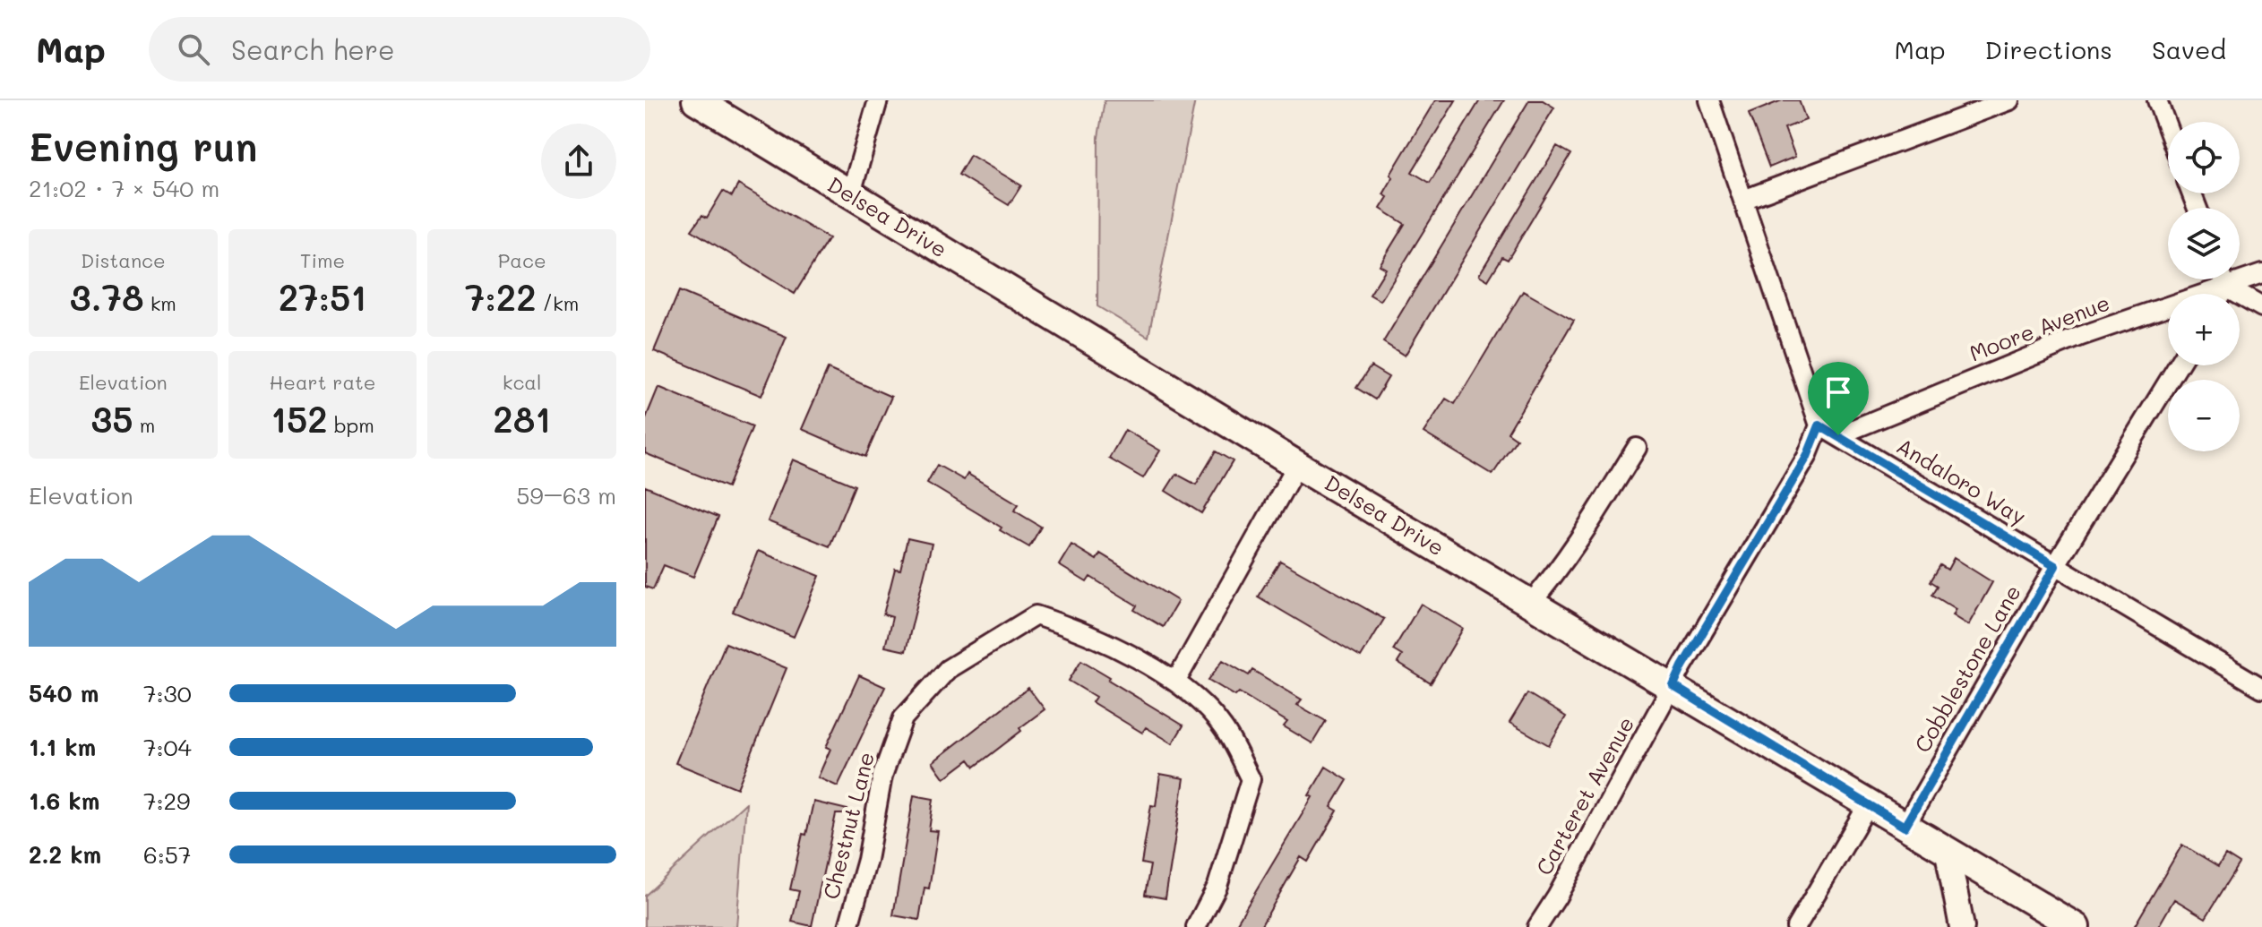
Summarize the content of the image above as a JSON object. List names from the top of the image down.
{
  "streets": {
    "main road": ["Delsea Drive"],
    "street": [
      "Moore Avenue",
      "Andaloro Way",
      "Cobblestone Lane",
      "Carteret Avenue",
      "Chestnut Lane"
    ]
  },
  "crossings": [
    ["Delsea Drive", "Cobblestone Lane"],
    ["Delsea Drive", "Carteret Avenue"],
    ["Moore Avenue", "Andaloro Way"],
    ["Andaloro Way", "Cobblestone Lane"]
  ],
  "page": {
    "header": "Map",
    "search": "Search here",
    "nav": ["Map", "Directions", "Saved"],
    "heading": ["Evening run", "21:02 · 7 × 540 m"],
    "map_buttons": ["+", "−"],
    "stats": [
      ["Distance", "3.78 km"],
      ["Time", "27:51"],
      ["Pace", "7:22 /km"],
      ["Elevation", "35 m"],
      ["Heart rate", "152 bpm"],
      ["kcal", "281"]
    ],
    "chart": ["Elevation", "59–63 m"],
    "list": [
      {
        "name": "540 m",
        "note": "7:30"
      },
      {
        "name": "1.1 km",
        "note": "7:04"
      },
      {
        "name": "1.6 km",
        "note": "7:29"
      },
      {
        "name": "2.2 km",
        "note": "6:57"
      }
    ]
  }
}
